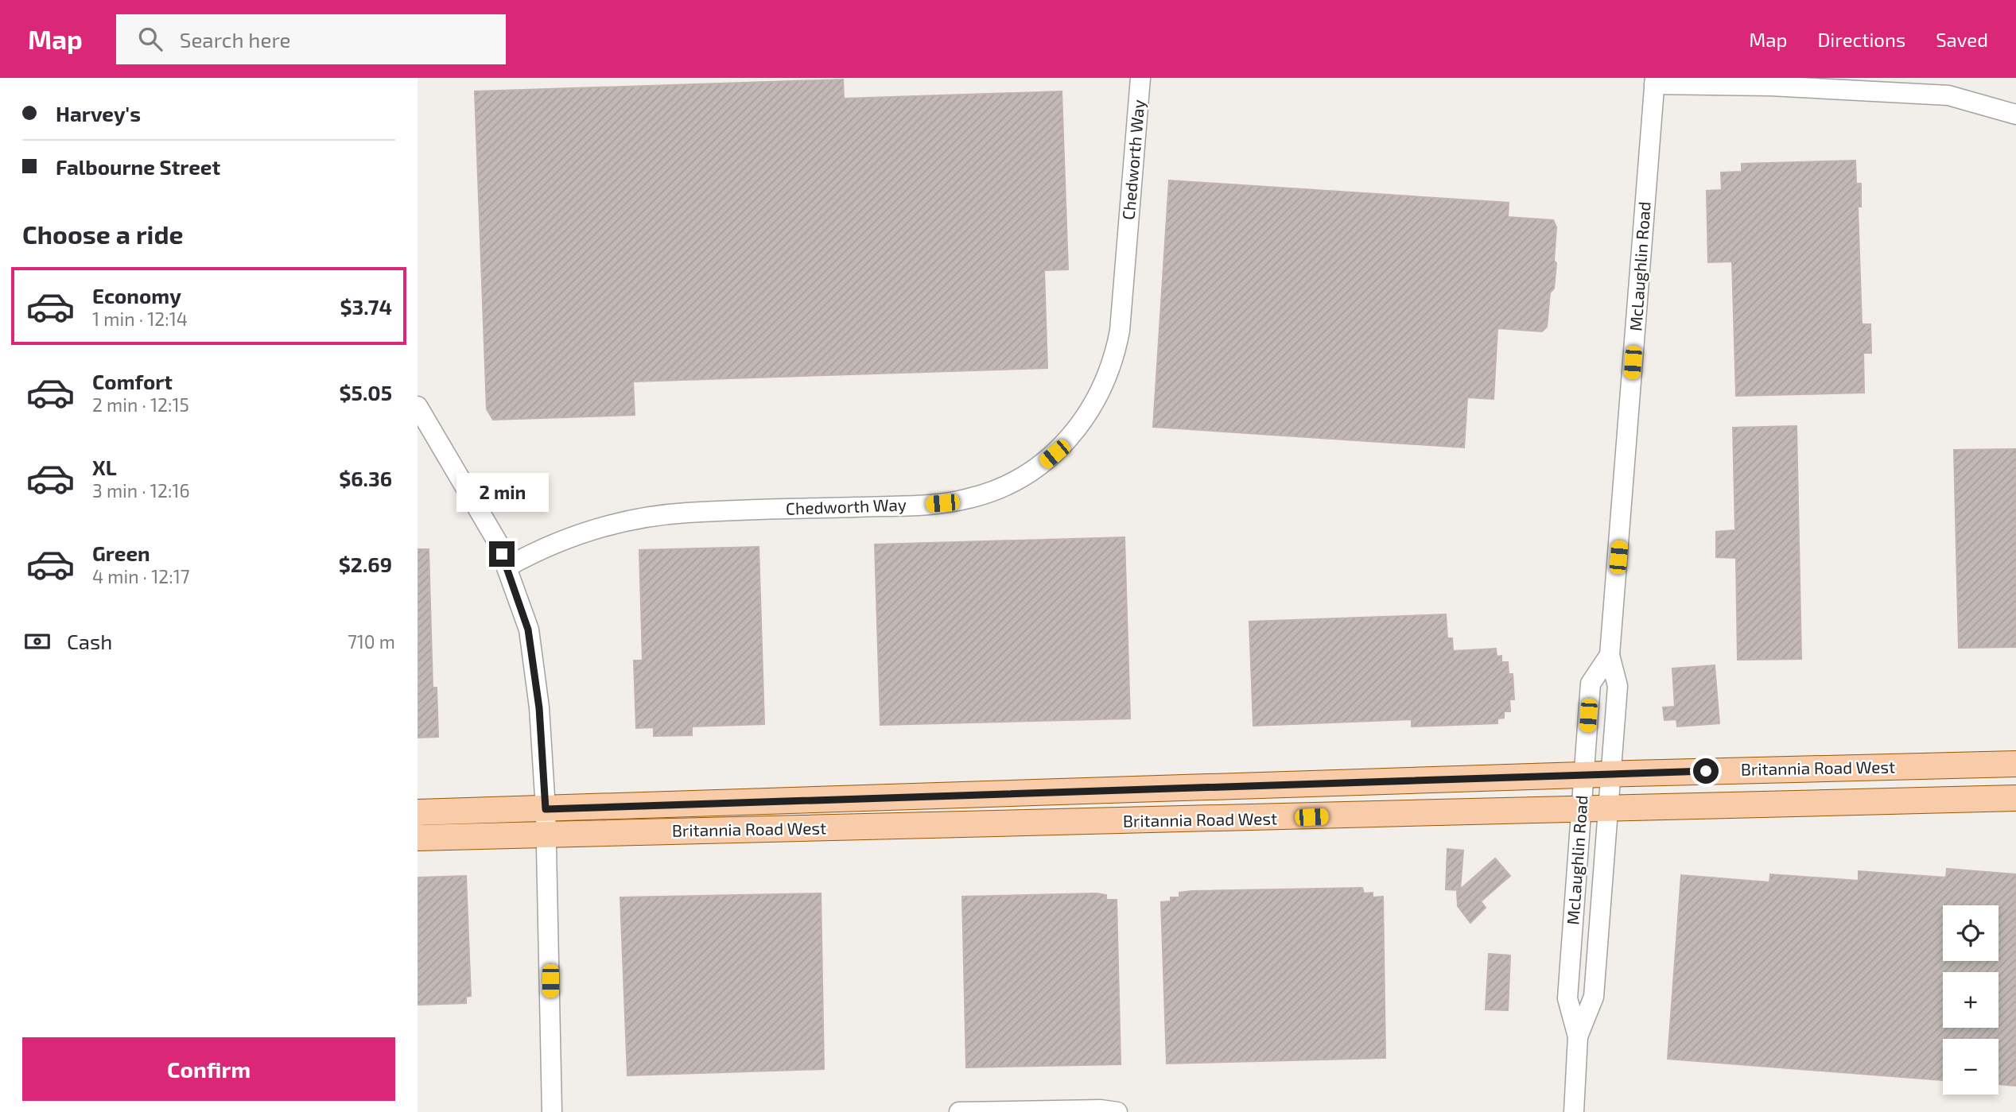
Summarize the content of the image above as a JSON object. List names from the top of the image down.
{
  "streets": {
    "main road": ["Britannia Road West"],
    "street": ["Chedworth Way", "McLaughlin Road"]
  },
  "crossings": [
    ["McLaughlin Road", "Britannia Road West"]
  ],
  "page": {
    "header": "Map",
    "search": "Search here",
    "nav": ["Map", "Directions", "Saved"],
    "banner": ["Harvey's", "Falbourne Street"],
    "heading": "Choose a ride",
    "list": [
      {
        "name": "Economy",
        "note": "1 min · 12:14",
        "value": "$3.74"
      },
      {
        "name": "Comfort",
        "note": "2 min · 12:15",
        "value": "$5.05"
      },
      {
        "name": "XL",
        "note": "3 min · 12:16",
        "value": "$6.36"
      },
      {
        "name": "Green",
        "note": "4 min · 12:17",
        "value": "$2.69"
      }
    ],
    "bubble": "2 min",
    "pay": ["Cash", "710 m"],
    "map_buttons": ["+", "−"],
    "buttons": "Confirm"
  }
}
